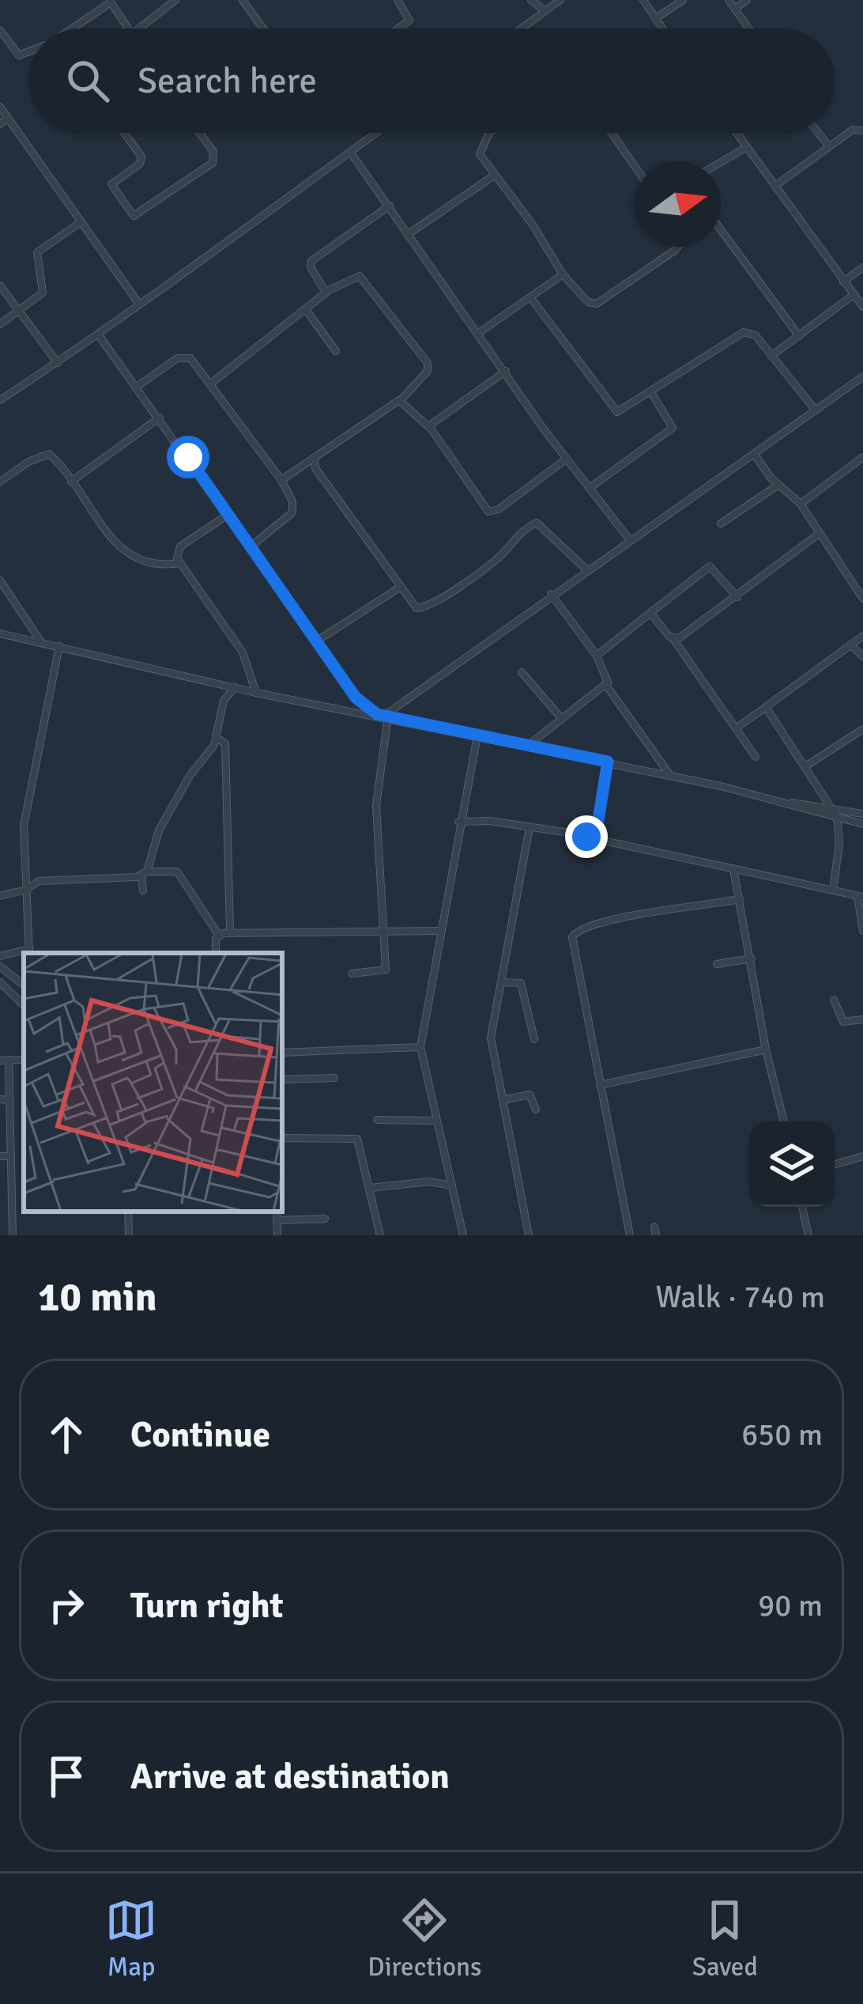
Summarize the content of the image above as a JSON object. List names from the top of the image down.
{
  "north": "right",
  "page": {
    "search": "Search here",
    "heading": ["10 min", "Walk · 740 m"],
    "list": [
      ["Continue", "650 m"],
      ["Turn right", "90 m"],
      "Arrive at destination"
    ],
    "nav": ["Map", "Directions", "Saved"]
  }
}
